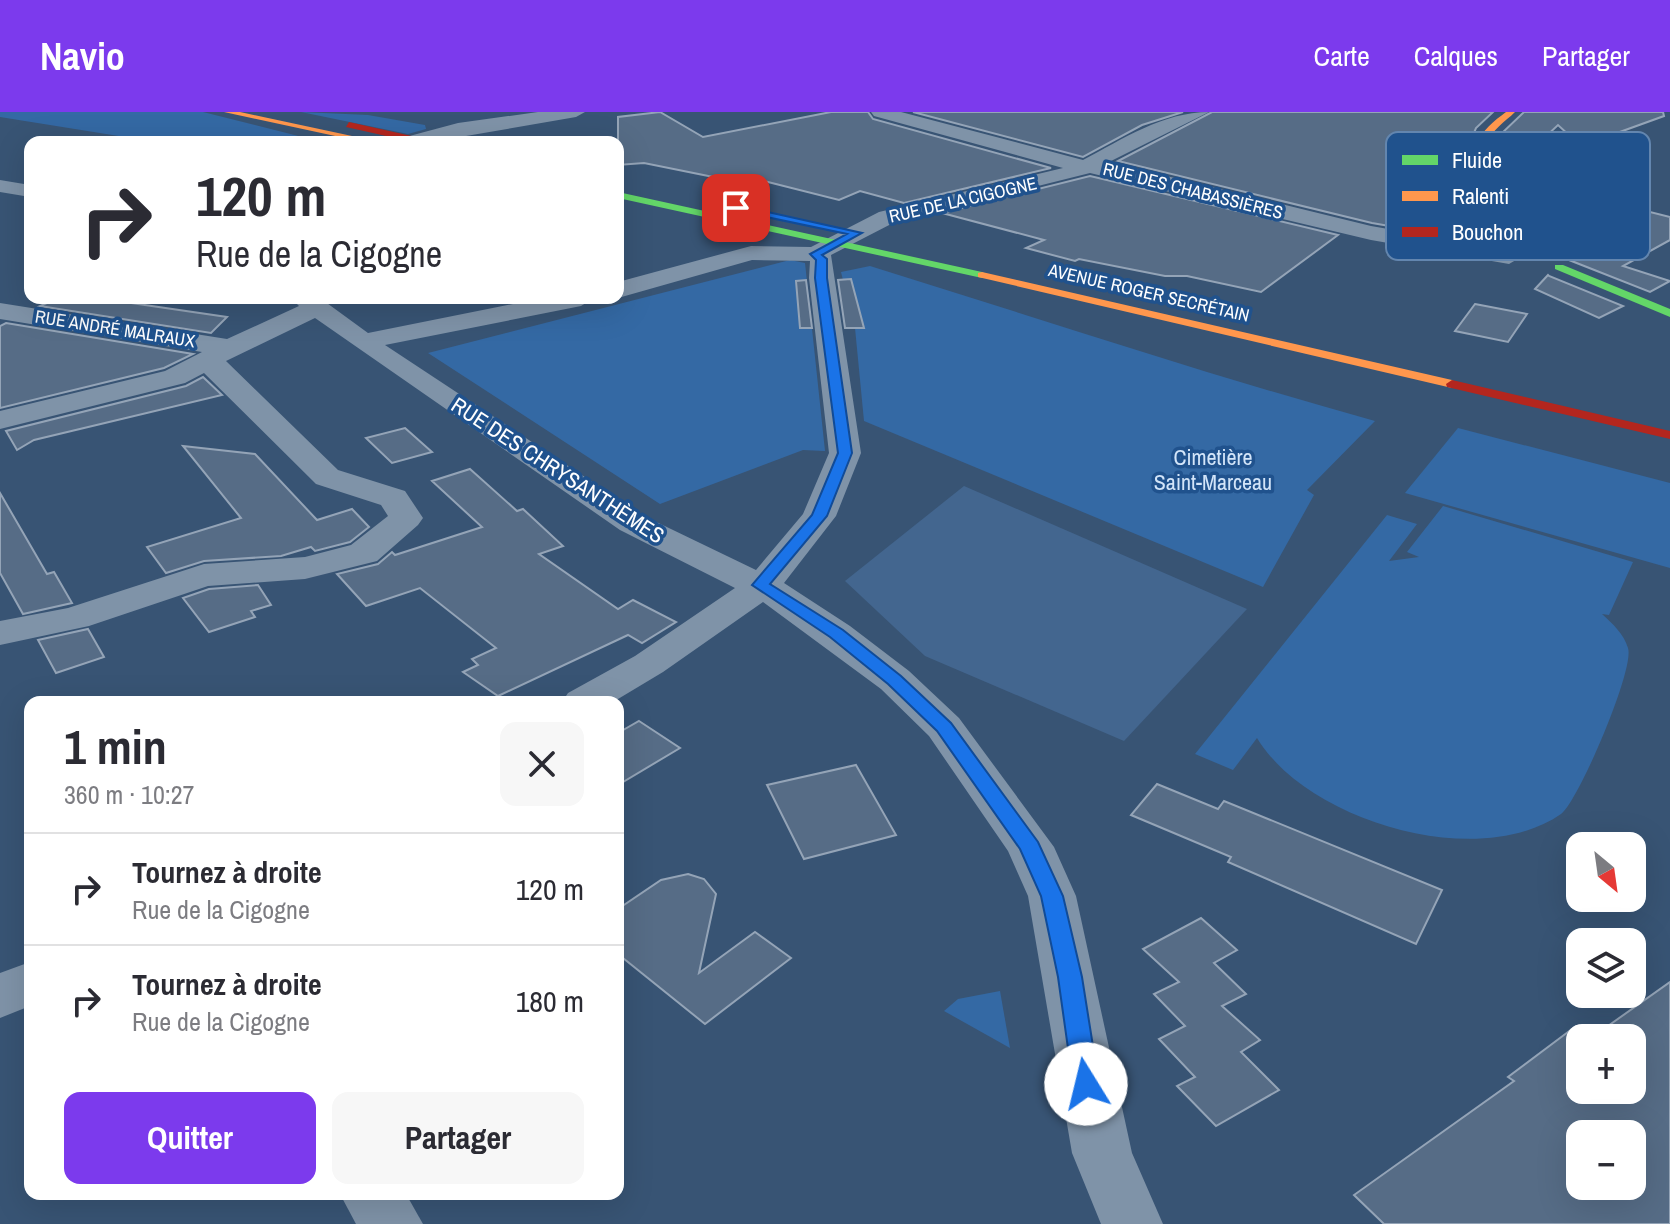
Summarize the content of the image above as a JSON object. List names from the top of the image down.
{
  "streets": {
    "main road": ["AVENUE ROGER SECRÉTAIN"],
    "street": [
      "RUE DES CHABASSIÈRES",
      "RUE DE LA CIGOGNE",
      "RUE ANDRÉ MALRAUX",
      "RUE DES CHRYSANTHÈMES"
    ]
  },
  "crossings": [
    ["RUE DES CHABASSIÈRES", "RUE DE LA CIGOGNE"],
    ["RUE DE LA CIGOGNE", "AVENUE ROGER SECRÉTAIN"]
  ],
  "parks": ["Cimetière Saint-Marceau"],
  "legend": ["Fluide", "Ralenti", "Bouchon"],
  "north": "bottom right",
  "page": {
    "header": "Navio",
    "nav": ["Carte", "Calques", "Partager"],
    "turn": ["120 m", "Rue de la Cigogne"],
    "heading": ["1 min", "360 m · 10:27"],
    "map_buttons": ["+", "−"],
    "list": [
      {
        "name": "Tournez à droite",
        "note": "Rue de la Cigogne",
        "value": "120 m"
      },
      {
        "name": "Tournez à droite",
        "note": "Rue de la Cigogne",
        "value": "180 m"
      }
    ],
    "buttons": ["Quitter", "Partager"]
  }
}
